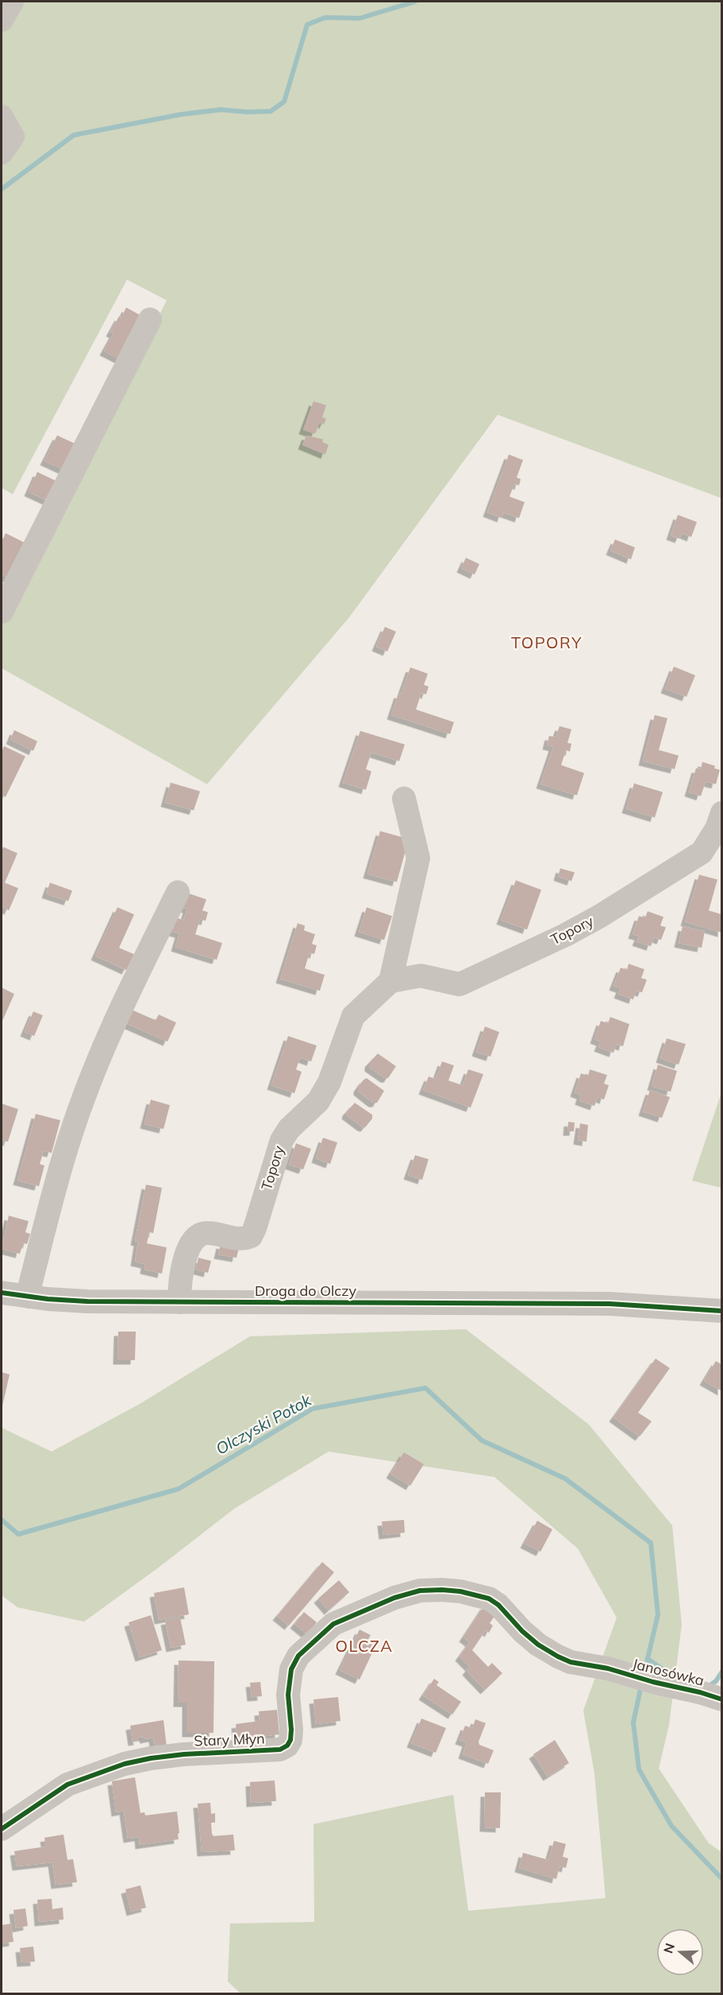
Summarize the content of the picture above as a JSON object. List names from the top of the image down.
{
  "streets": {
    "street": [
      "Topory",
      "Droga do Olczy",
      "Janosówka",
      "Stary Młyn"
    ]
  },
  "crossings": [
    ["Topory", "Droga do Olczy"],
    ["Janosówka", "Stary Młyn"]
  ],
  "districts": ["TOPORY", "OLCZA"],
  "water": ["Olczyski Potok"],
  "north": "left"
}
